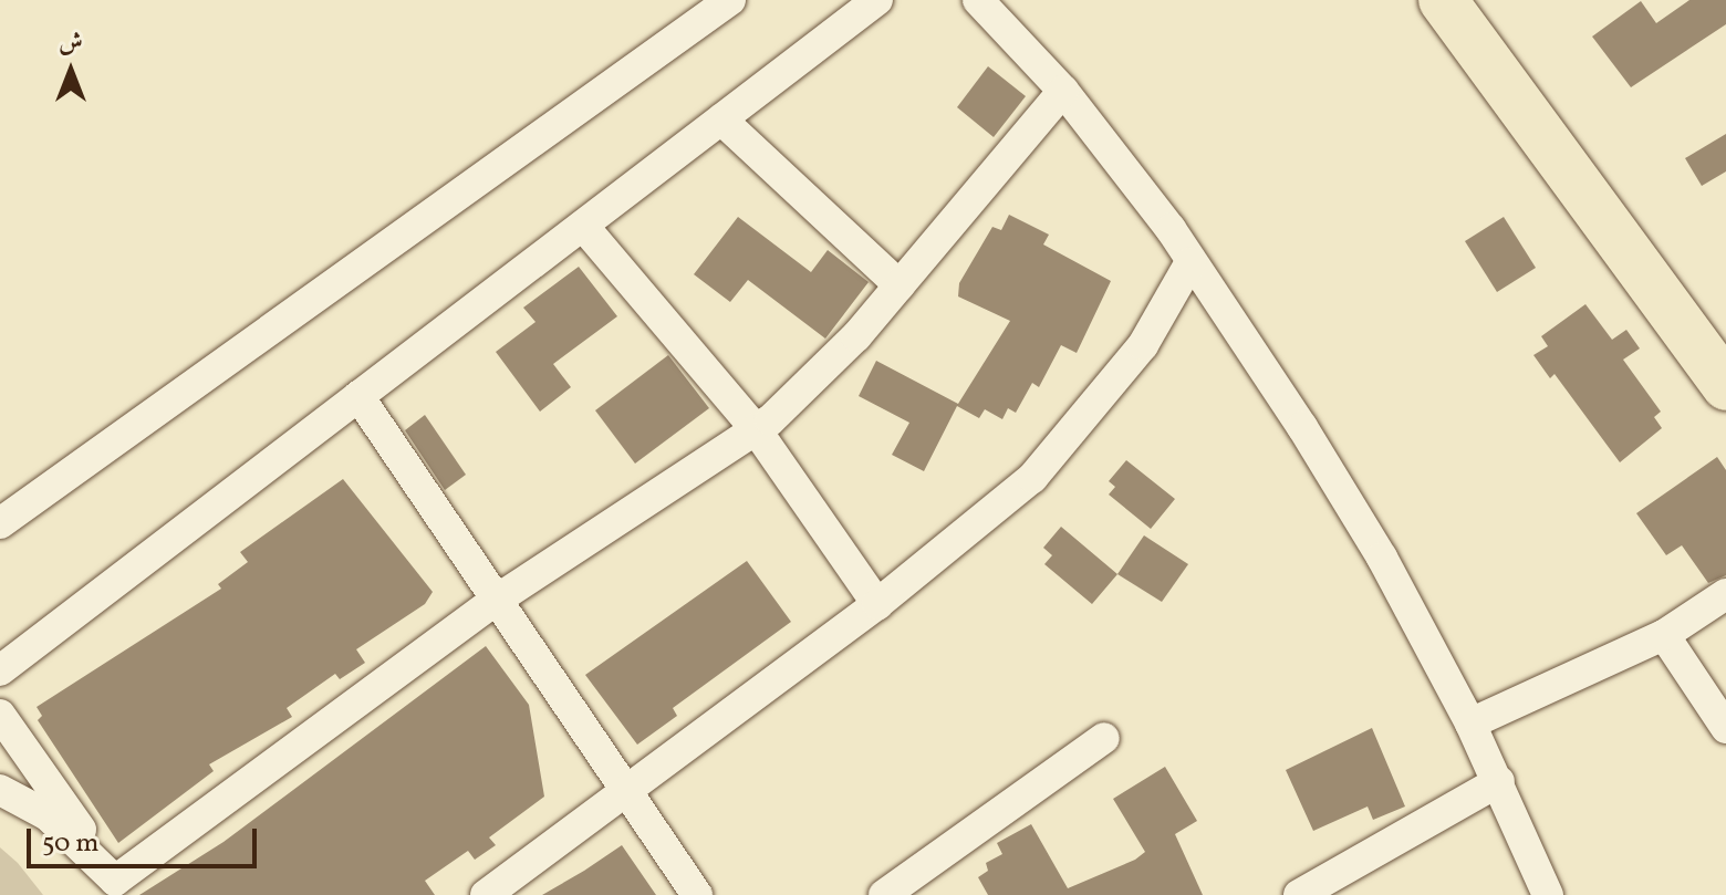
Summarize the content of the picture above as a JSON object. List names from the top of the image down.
{
  "scale_bar": "50 m",
  "north": "top"
}
